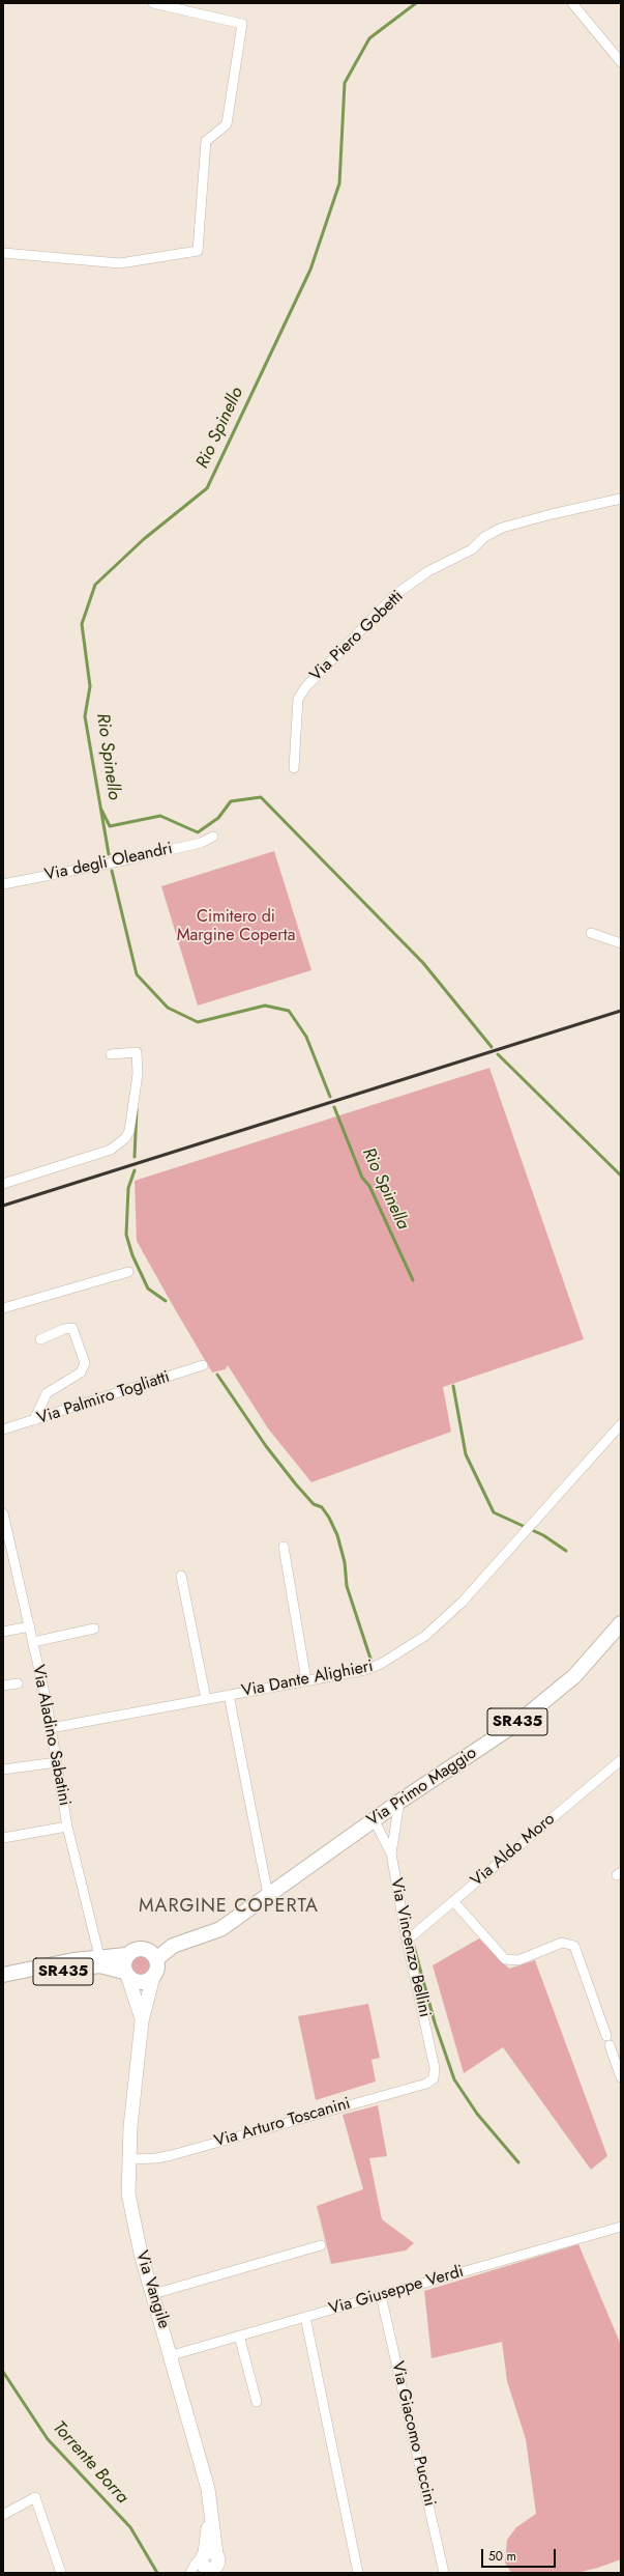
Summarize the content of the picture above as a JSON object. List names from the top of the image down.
{
  "streets": {
    "main road": ["SR435", "Via Primo Maggio"],
    "street": [
      "Via Piero Gobetti",
      "Via degli Oleandri",
      "Via Palmiro Togliatti",
      "Via Dante Alighieri",
      "Via Aladino Sabatini",
      "Via Aldo Moro",
      "Via Vincenzo Bellini",
      "Via Arturo Toscanini",
      "Via Vangile",
      "Via Giuseppe Verdi",
      "Via Giacomo Puccini"
    ]
  },
  "crossings": [
    ["Via Dante Alighieri", "Via Aladino Sabatini"],
    ["SR435", "Via Aladino Sabatini"],
    ["SR435", "Via Primo Maggio"],
    ["Via Primo Maggio", "Via Vincenzo Bellini"],
    ["Via Aldo Moro", "Via Vincenzo Bellini"],
    ["Via Vincenzo Bellini", "Via Arturo Toscanini"],
    ["Via Arturo Toscanini", "Via Vangile"],
    ["Via Vangile", "Via Giuseppe Verdi"],
    ["Via Giuseppe Verdi", "Via Giacomo Puccini"]
  ],
  "districts": ["MARGINE COPERTA"],
  "water": ["Rio Spinello", "Rio Spinella", "Torrente Borra"],
  "parks": ["Cimitero di Margine Coperta"],
  "scale_bar": "50 m"
}
